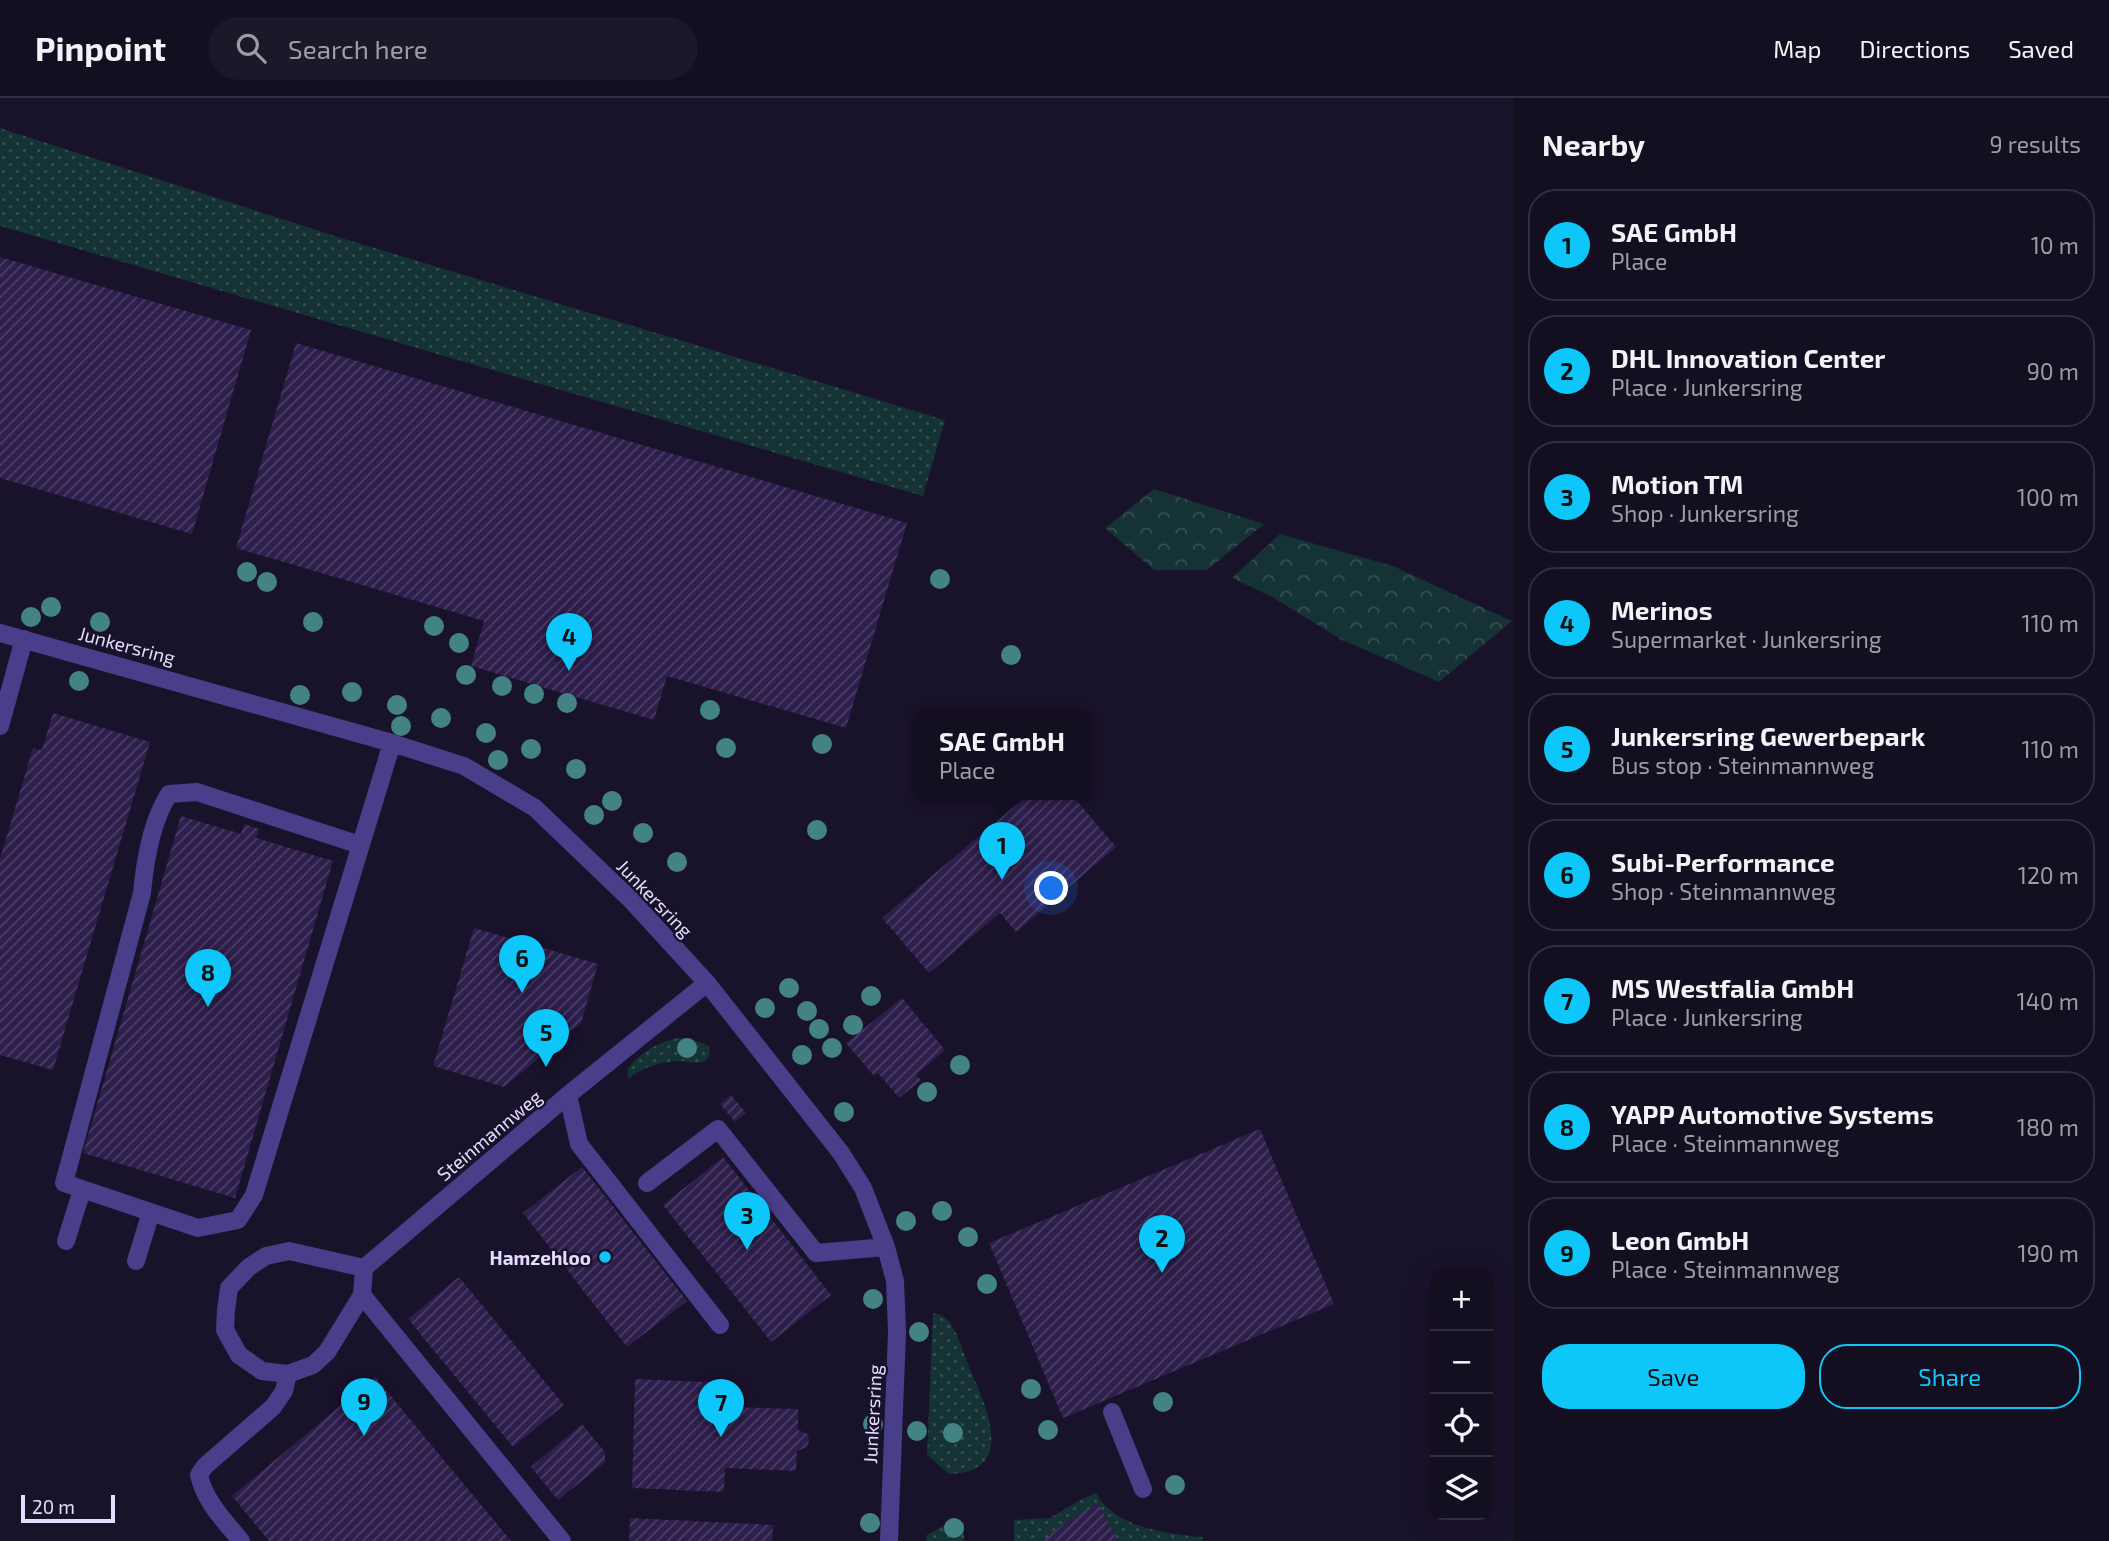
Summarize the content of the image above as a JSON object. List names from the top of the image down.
{
  "streets": {
    "street": ["Junkersring", "Steinmannweg"]
  },
  "crossings": [
    ["Junkersring", "Steinmannweg"]
  ],
  "places": ["Hamzehloo"],
  "scale_bar": "20 m",
  "page": {
    "header": "Pinpoint",
    "search": "Search here",
    "nav": ["Map", "Directions", "Saved"],
    "heading": ["Nearby", "9 results"],
    "list": [
      {
        "mark": "1",
        "name": "SAE GmbH",
        "note": "Place",
        "value": "10 m"
      },
      {
        "mark": "2",
        "name": "DHL Innovation Center",
        "note": "Place · Junkersring",
        "value": "90 m"
      },
      {
        "mark": "3",
        "name": "Motion TM",
        "note": "Shop · Junkersring",
        "value": "100 m"
      },
      {
        "mark": "4",
        "name": "Merinos",
        "note": "Supermarket · Junkersring",
        "value": "110 m"
      },
      {
        "mark": "5",
        "name": "Junkersring Gewerbepark",
        "note": "Bus stop · Steinmannweg",
        "value": "110 m"
      },
      {
        "mark": "6",
        "name": "Subi-Performance",
        "note": "Shop · Steinmannweg",
        "value": "120 m"
      },
      {
        "mark": "7",
        "name": "MS Westfalia GmbH",
        "note": "Place · Junkersring",
        "value": "140 m"
      },
      {
        "mark": "8",
        "name": "YAPP Automotive Systems",
        "note": "Place · Steinmannweg",
        "value": "180 m"
      },
      {
        "mark": "9",
        "name": "Leon GmbH",
        "note": "Place · Steinmannweg",
        "value": "190 m"
      }
    ],
    "pins": [
      "4",
      "1",
      "6",
      "8",
      "5",
      "3",
      "2",
      "9",
      "7"
    ],
    "popup": ["SAE GmbH", "Place"],
    "map_buttons": ["+", "−"],
    "buttons": ["Save", "Share"],
    "scale": "20 m"
  }
}
